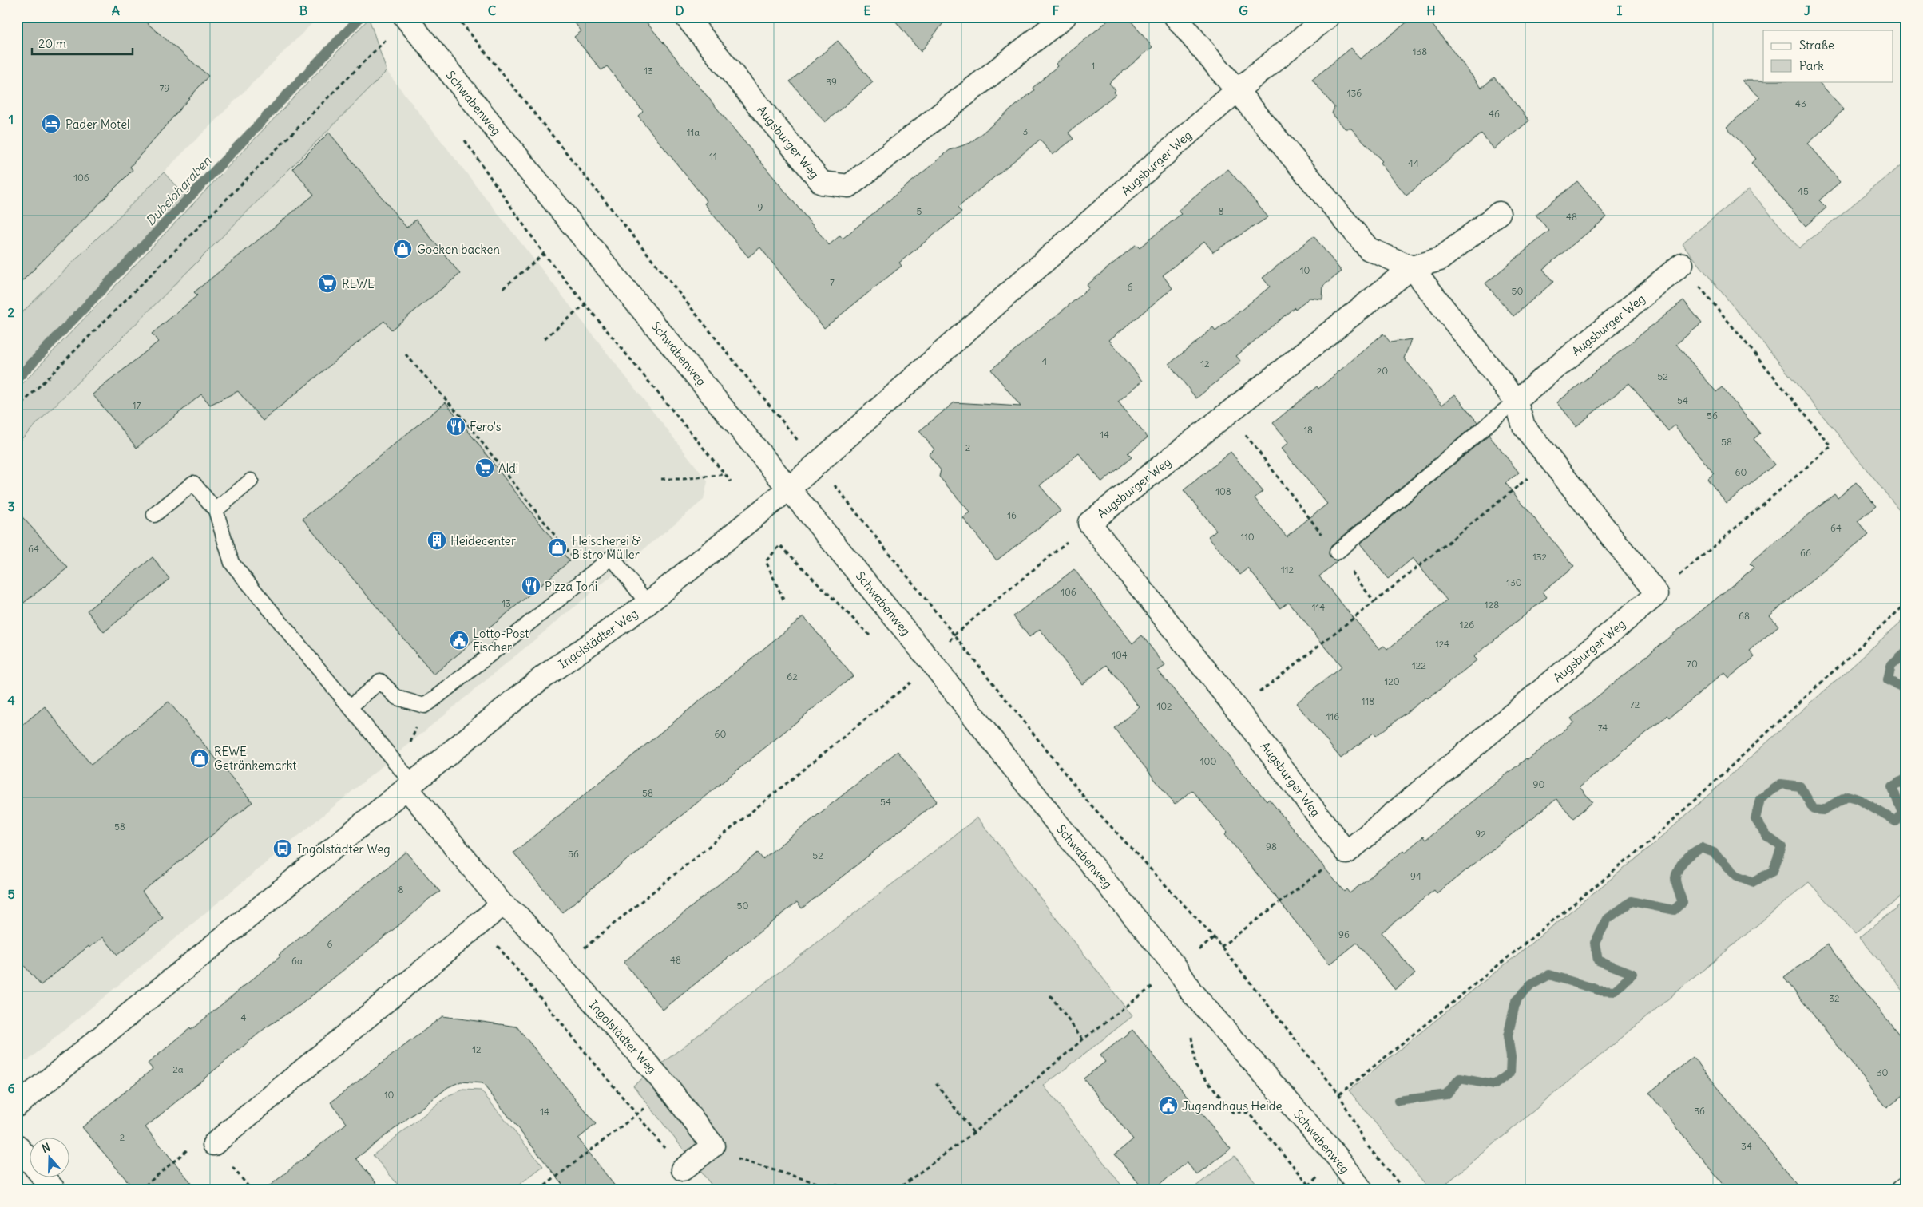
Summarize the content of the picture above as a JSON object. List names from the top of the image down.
{
  "streets": {
    "street": ["Schwabenweg", "Augsburger Weg", "Ingolstädter Weg"]
  },
  "crossings": [
    ["Schwabenweg", "Augsburger Weg"],
    ["Schwabenweg", "Ingolstädter Weg"],
    ["Augsburger Weg", "Ingolstädter Weg"]
  ],
  "water": ["Dubelohgraben"],
  "places": {
    "hotel": ["Pader Motel"],
    "shop": ["Goeken backen", "Fleischerei & Bistro Müller", "REWE Getränkemarkt"],
    "supermarket": ["REWE", "Aldi"],
    "restaurant": ["Fero's", "Pizza Toni"],
    "building": ["Heidecenter"],
    "public building": ["Lotto-Post Fischer", "Jugendhaus Heide"],
    "bus stop": ["Ingolstädter Weg"]
  },
  "house_numbers": [
    "138",
    "1",
    "13",
    "39",
    "79",
    "136",
    "43",
    "46",
    "3",
    "11a",
    "11",
    "44",
    "106",
    "45",
    "9",
    "5",
    "8",
    "48",
    "10",
    "7",
    "6",
    "50",
    "4",
    "12",
    "20",
    "52",
    "54",
    "17",
    "56",
    "18",
    "14",
    "58",
    "2",
    "60",
    "108",
    "16",
    "64",
    "110",
    "64",
    "66",
    "132",
    "112",
    "130",
    "106",
    "13",
    "128",
    "114",
    "68",
    "126",
    "124",
    "104",
    "70",
    "122",
    "62",
    "120",
    "118",
    "72",
    "102",
    "116",
    "74",
    "60",
    "100",
    "90",
    "58",
    "54",
    "58",
    "92",
    "98",
    "56",
    "52",
    "94",
    "8",
    "50",
    "96",
    "6",
    "48",
    "6a",
    "32",
    "4",
    "12",
    "2a",
    "30",
    "10",
    "36",
    "14",
    "2",
    "34"
  ],
  "legend": ["Straße", "Park"],
  "scale_bar": "20 m",
  "north": "top",
  "grid": {
    "columns": [
      "A",
      "B",
      "C",
      "D",
      "E",
      "F",
      "G",
      "H",
      "I",
      "J"
    ],
    "rows": [
      "1",
      "2",
      "3",
      "4",
      "5",
      "6"
    ]
  }
}
